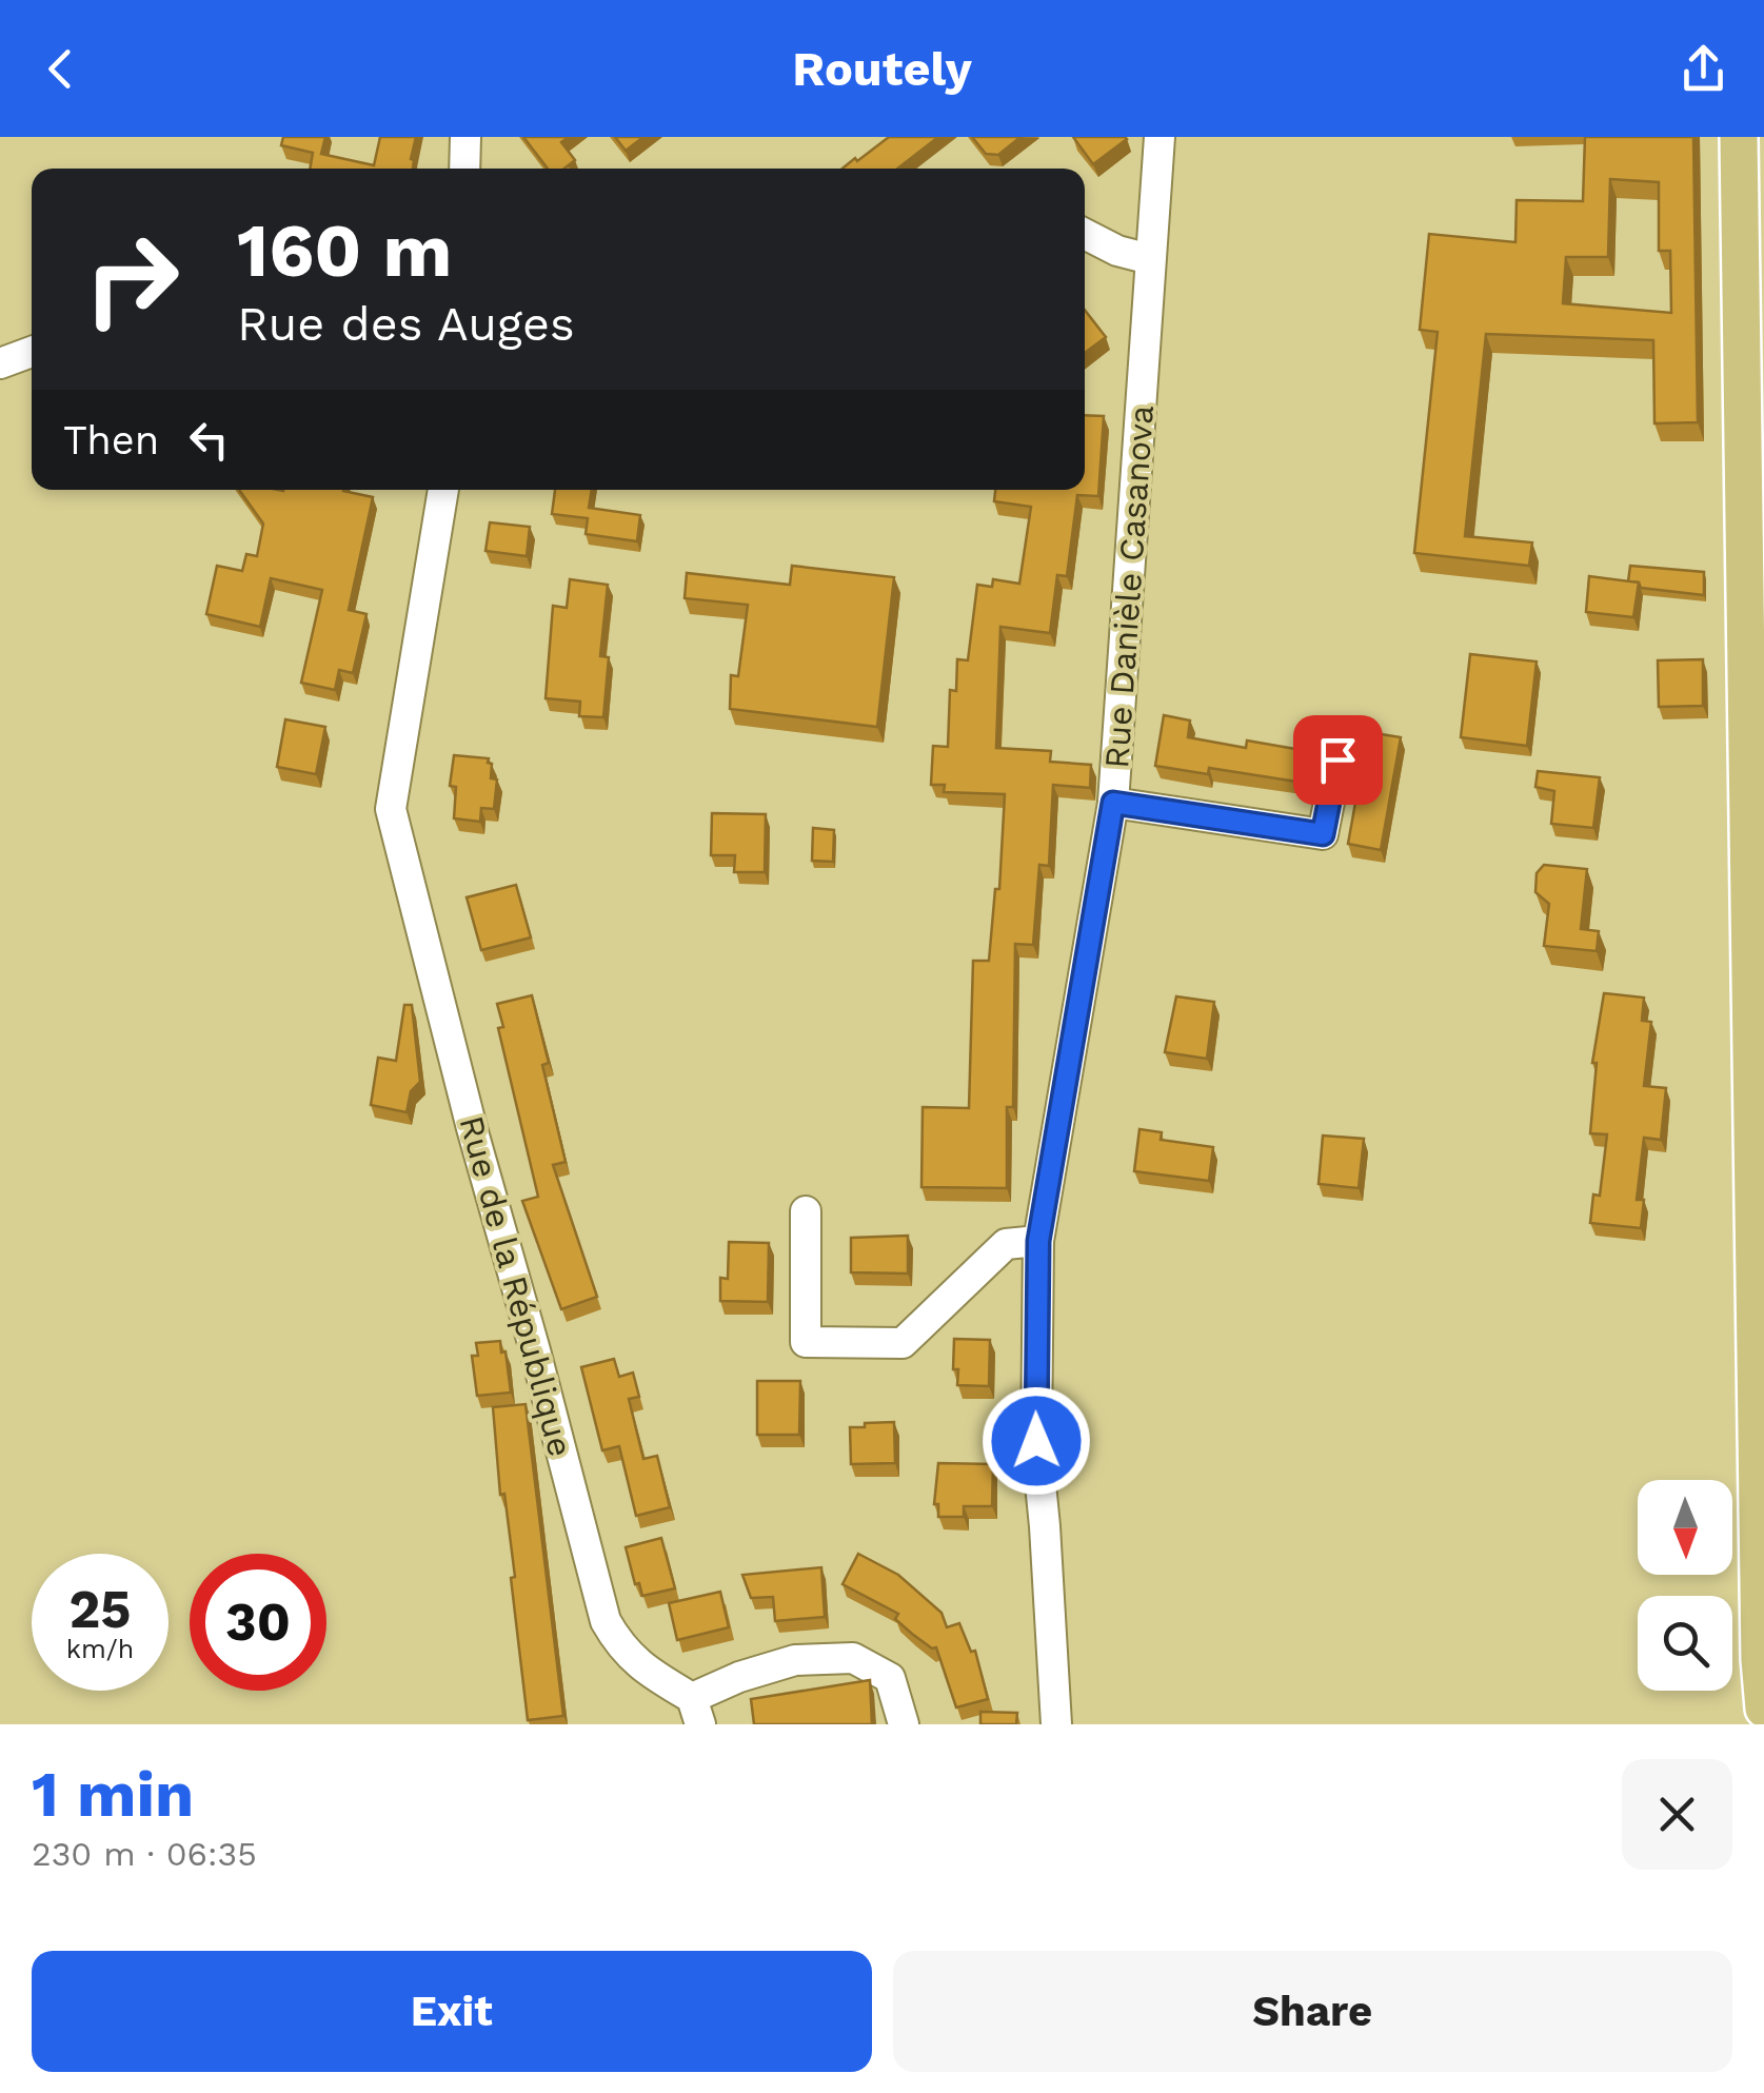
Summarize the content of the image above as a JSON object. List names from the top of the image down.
{
  "streets": {
    "street": ["Rue Danièle Casanova", "Rue de la République"]
  },
  "north": "bottom",
  "page": {
    "header": "Routely",
    "turn": ["160 m", "Rue des Auges"],
    "then": "Then",
    "speed": "25 km/h",
    "limit": "30",
    "heading": ["1 min", "230 m · 06:35"],
    "buttons": ["Exit", "Share"]
  }
}
